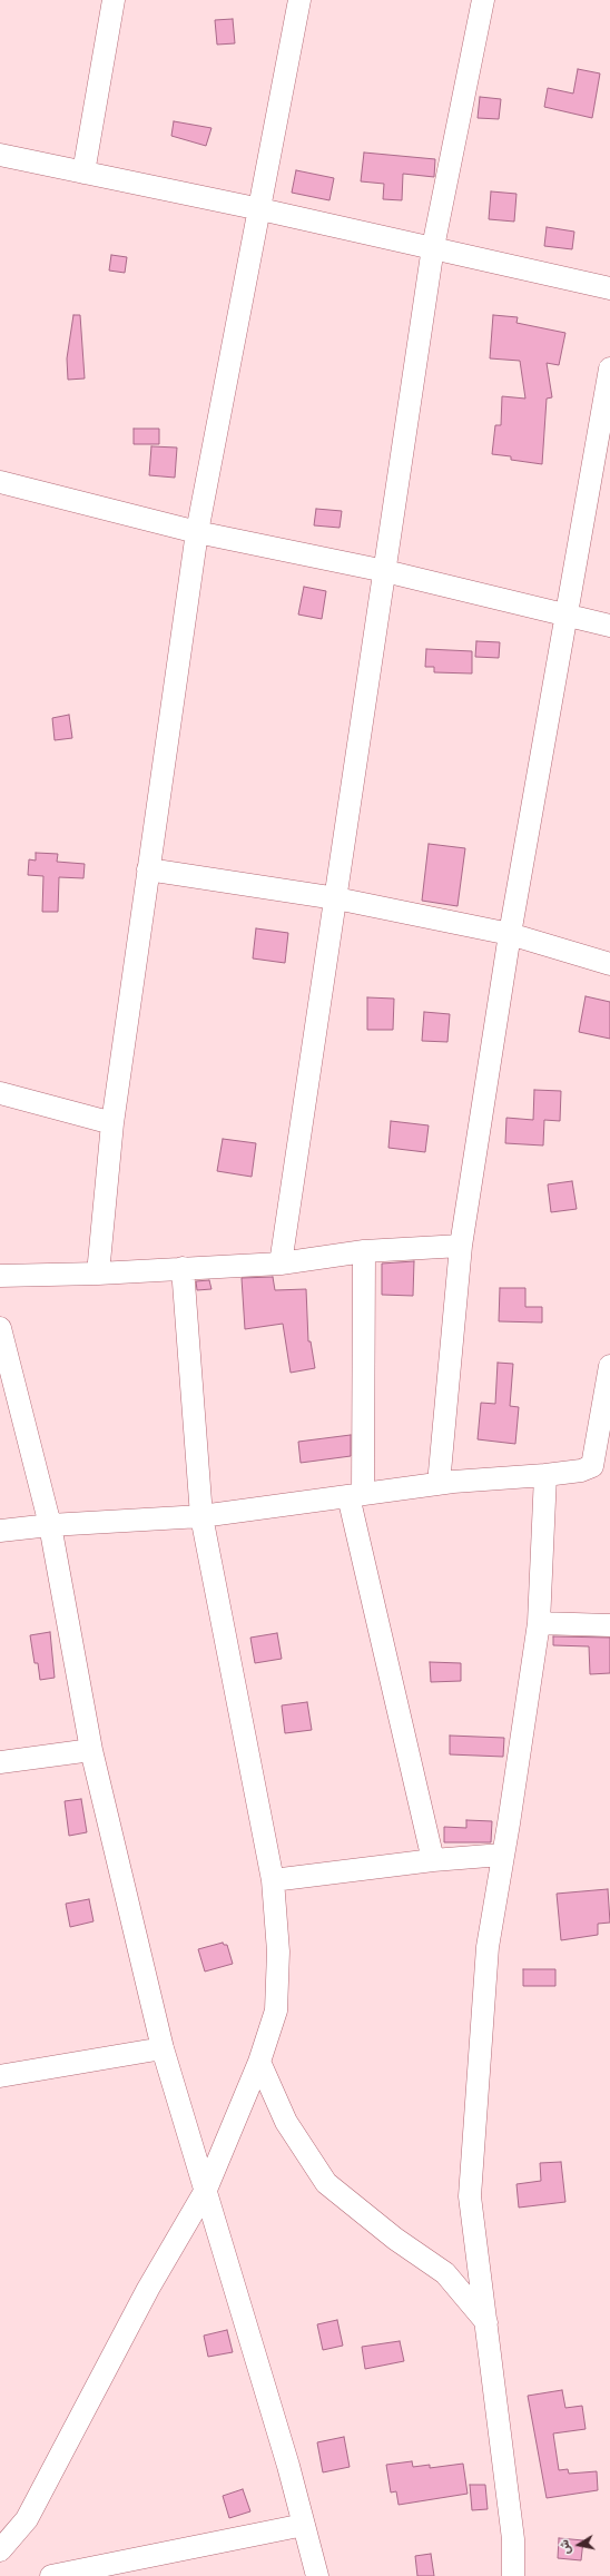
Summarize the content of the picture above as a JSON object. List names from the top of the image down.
{
  "north": "left"
}
